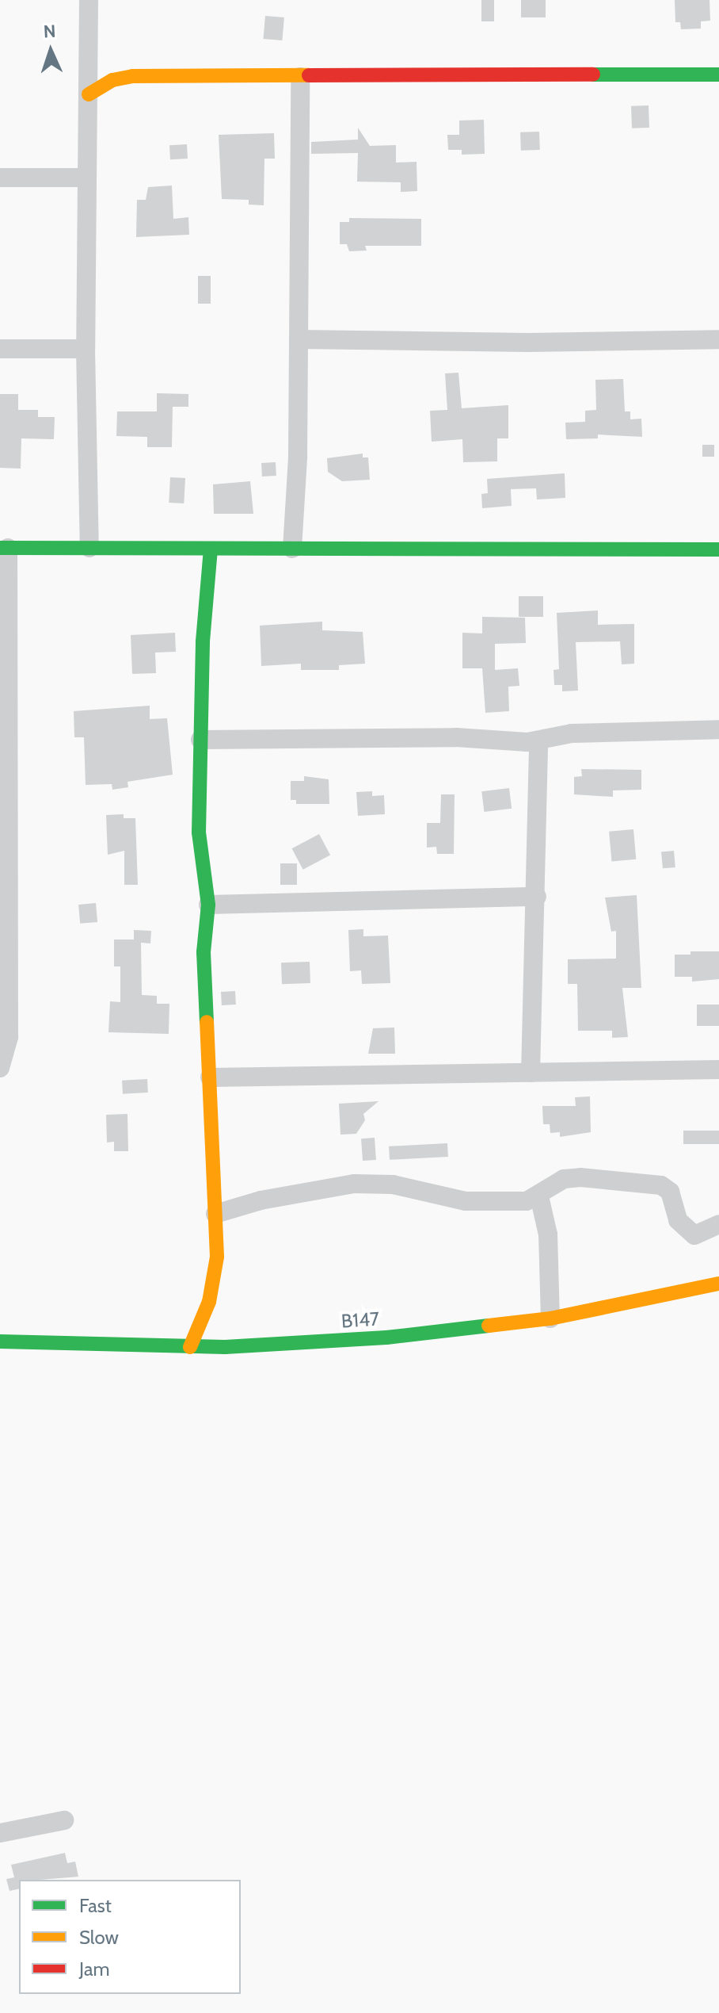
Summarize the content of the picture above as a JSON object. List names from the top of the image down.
{
  "streets": {
    "street": ["B147"]
  },
  "legend": ["Fast", "Slow", "Jam"],
  "north": "top"
}
